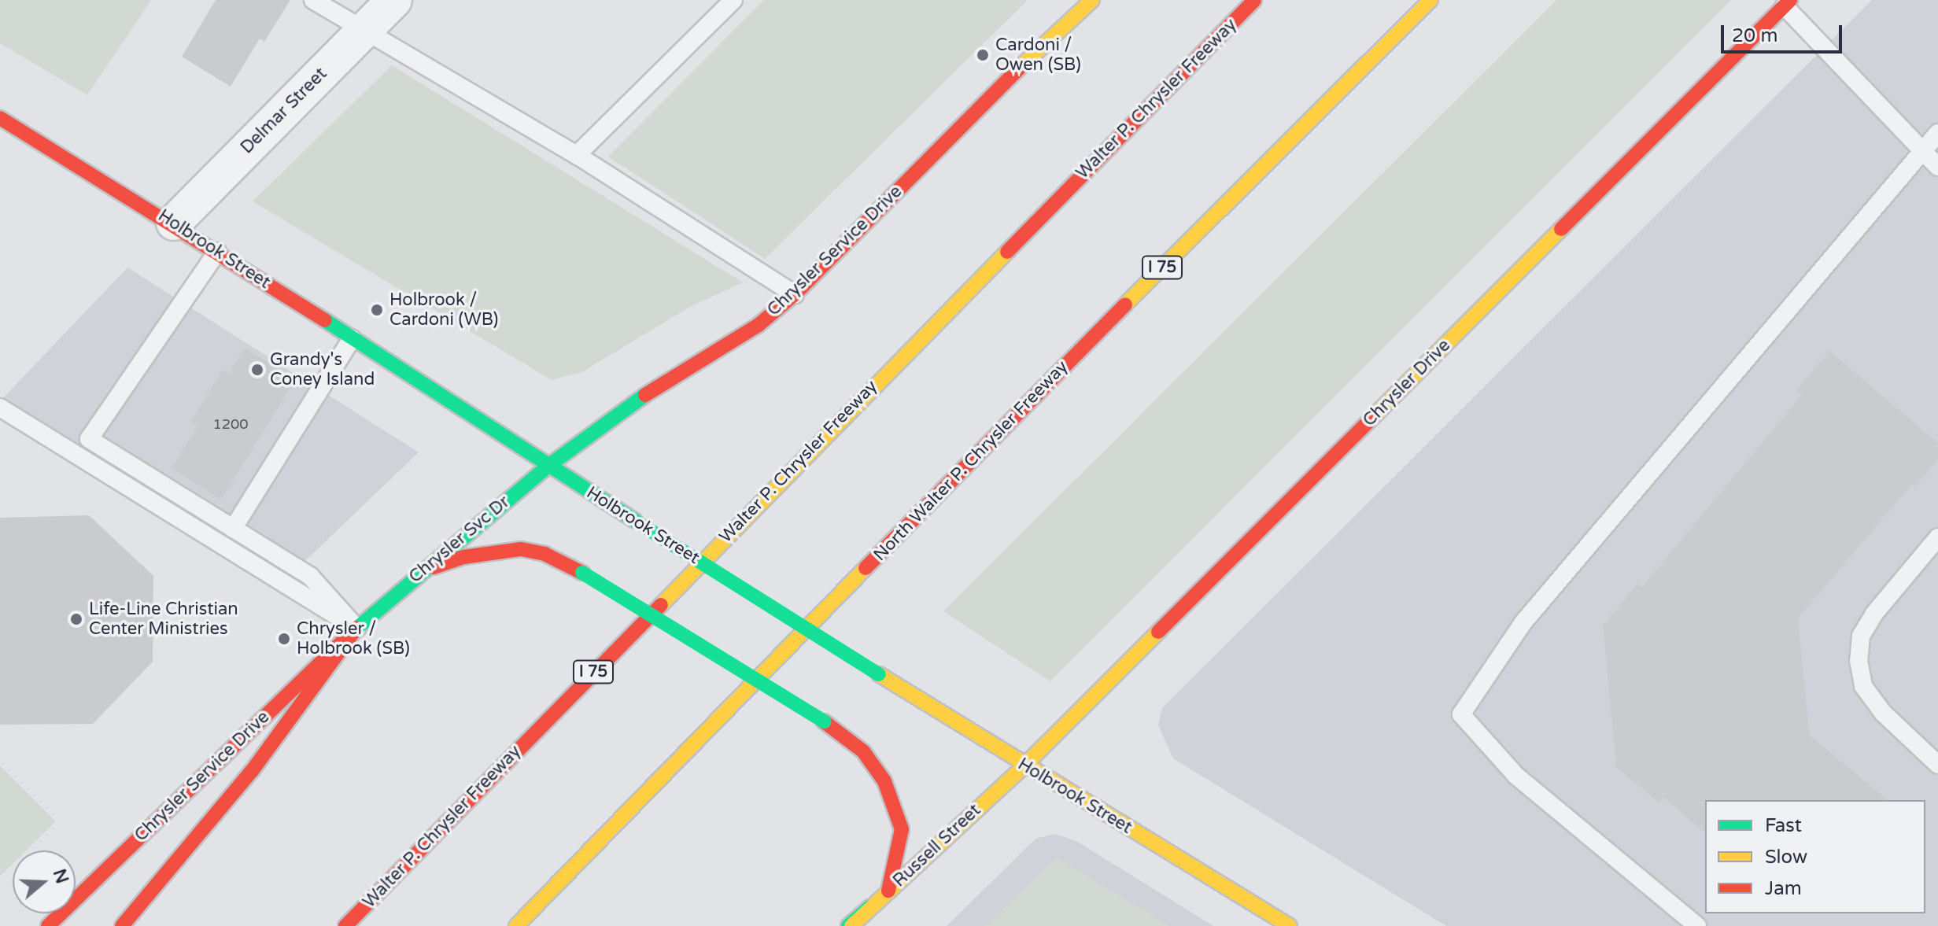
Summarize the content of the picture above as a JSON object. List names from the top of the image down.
{
  "streets": {
    "main road": [
      "Walter P. Chrysler Freeway",
      "Holbrook Street",
      "Chrysler Service Drive",
      "I 75",
      "Chrysler Drive",
      "North Walter P. Chrysler Freeway",
      "Chrysler Svc Dr",
      "Russell Street"
    ],
    "street": ["Delmar Street"]
  },
  "crossings": [
    ["Delmar Street", "Holbrook Street"],
    ["Holbrook Street", "Chrysler Service Drive"],
    ["Holbrook Street", "Chrysler Drive"],
    ["Holbrook Street", "Chrysler Svc Dr"],
    ["Holbrook Street", "Russell Street"],
    ["Chrysler Service Drive", "Chrysler Svc Dr"],
    ["Chrysler Drive", "Russell Street"]
  ],
  "places": [
    "Cardoni / Owen (SB)",
    "Holbrook / Cardoni (WB)",
    "Grandy's Coney Island",
    "Life-Line Christian Center Ministries",
    "Chrysler / Holbrook (SB)"
  ],
  "house_numbers": ["1200"],
  "legend": ["Fast", "Slow", "Jam"],
  "scale_bar": "20 m",
  "north": "right"
}
